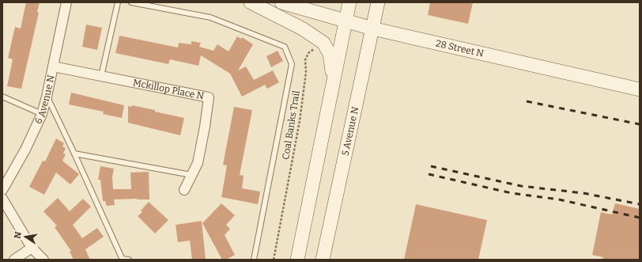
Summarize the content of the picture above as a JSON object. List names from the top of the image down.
{
  "streets": {
    "main road": ["28 Street N", "5 Avenue N"],
    "street": ["Mckillop Place N", "6 Avenue N"],
    "path": ["Coal Banks Trail"]
  },
  "crossings": [
    ["28 Street N", "5 Avenue N"],
    ["Mckillop Place N", "6 Avenue N"]
  ],
  "north": "left"
}
